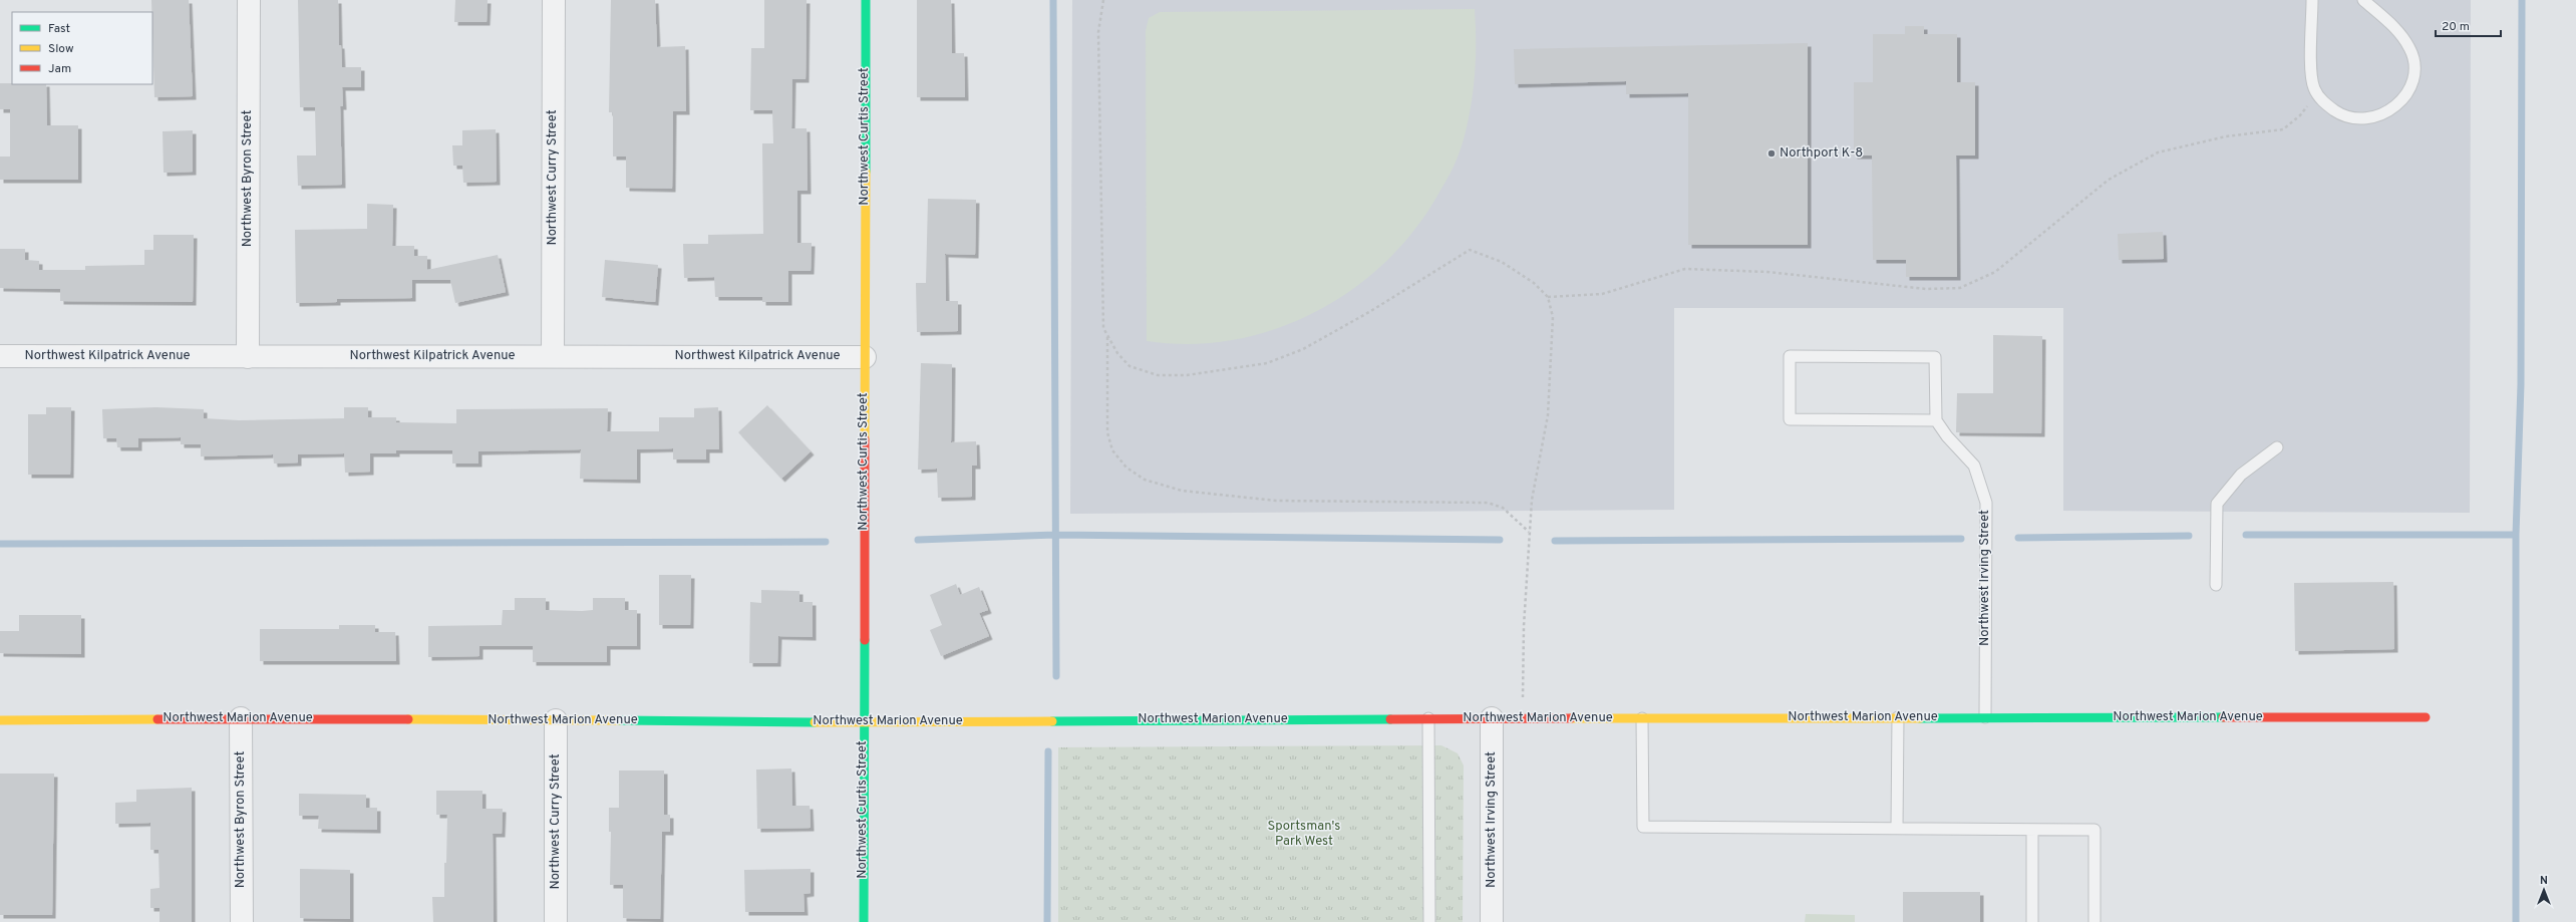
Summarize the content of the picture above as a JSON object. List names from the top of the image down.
{
  "streets": {
    "street": [
      "Northwest Curtis Street",
      "Northwest Curry Street",
      "Northwest Byron Street",
      "Northwest Kilpatrick Avenue",
      "Northwest Irving Street",
      "Northwest Marion Avenue"
    ]
  },
  "crossings": [
    ["Northwest Curtis Street", "Northwest Kilpatrick Avenue"],
    ["Northwest Curtis Street", "Northwest Marion Avenue"],
    ["Northwest Curry Street", "Northwest Kilpatrick Avenue"],
    ["Northwest Curry Street", "Northwest Marion Avenue"],
    ["Northwest Byron Street", "Northwest Kilpatrick Avenue"],
    ["Northwest Byron Street", "Northwest Marion Avenue"],
    ["Northwest Irving Street", "Northwest Marion Avenue"]
  ],
  "parks": ["Sportsman's Park West"],
  "places": ["Northport K-8"],
  "legend": ["Fast", "Slow", "Jam"],
  "scale_bar": "20 m",
  "north": "top"
}
